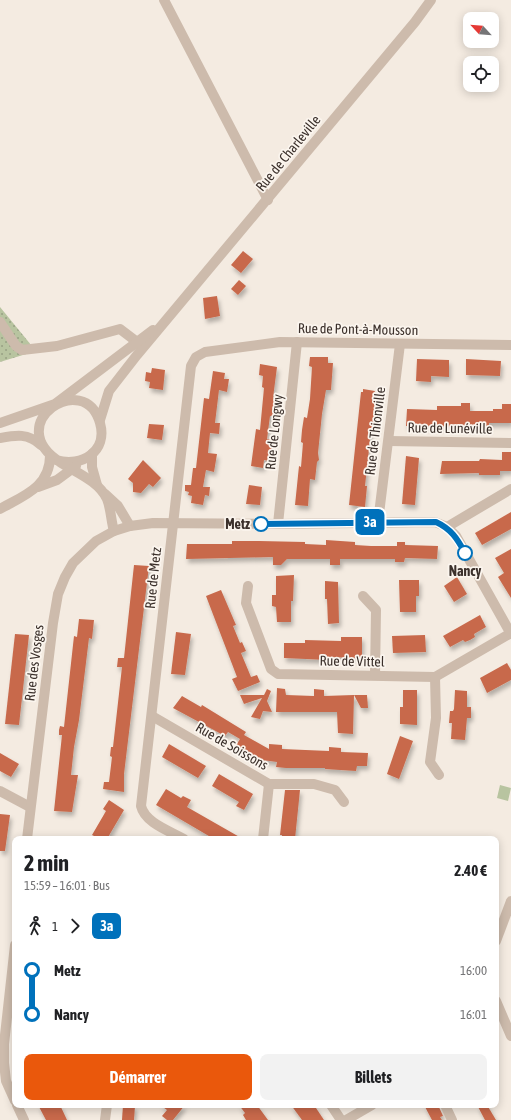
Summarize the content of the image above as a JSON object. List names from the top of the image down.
{
  "streets": {
    "street": [
      "Rue de Charleville",
      "Rue de Pont-à-Mousson",
      "Rue de Lunéville",
      "Rue de Thionville",
      "Rue de Longwy",
      "Rue de Metz",
      "Rue de Vittel",
      "Rue des Vosges",
      "Rue de Soissons"
    ]
  },
  "crossings": [
    ["Rue de Pont-à-Mousson", "Rue de Thionville"],
    ["Rue de Pont-à-Mousson", "Rue de Longwy"],
    ["Rue de Pont-à-Mousson", "Rue de Metz"],
    ["Rue de Lunéville", "Rue de Thionville"],
    ["Rue de Thionville", "Rue des Vosges"],
    ["Rue de Longwy", "Rue des Vosges"],
    ["Rue de Metz", "Rue des Vosges"],
    ["Rue de Metz", "Rue de Soissons"]
  ],
  "places": ["Metz", "Nancy"],
  "lines": ["bus line 3a"],
  "north": "top left",
  "page": {
    "on_map": "3a",
    "heading": ["2 min", "15:59 – 16:01 · Bus", "2.40 €"],
    "legs": ["1", "3a"],
    "list": [
      {
        "name": "Metz",
        "value": "16:00"
      },
      {
        "name": "Nancy",
        "value": "16:01"
      }
    ],
    "buttons": ["Démarrer", "Billets"]
  }
}
